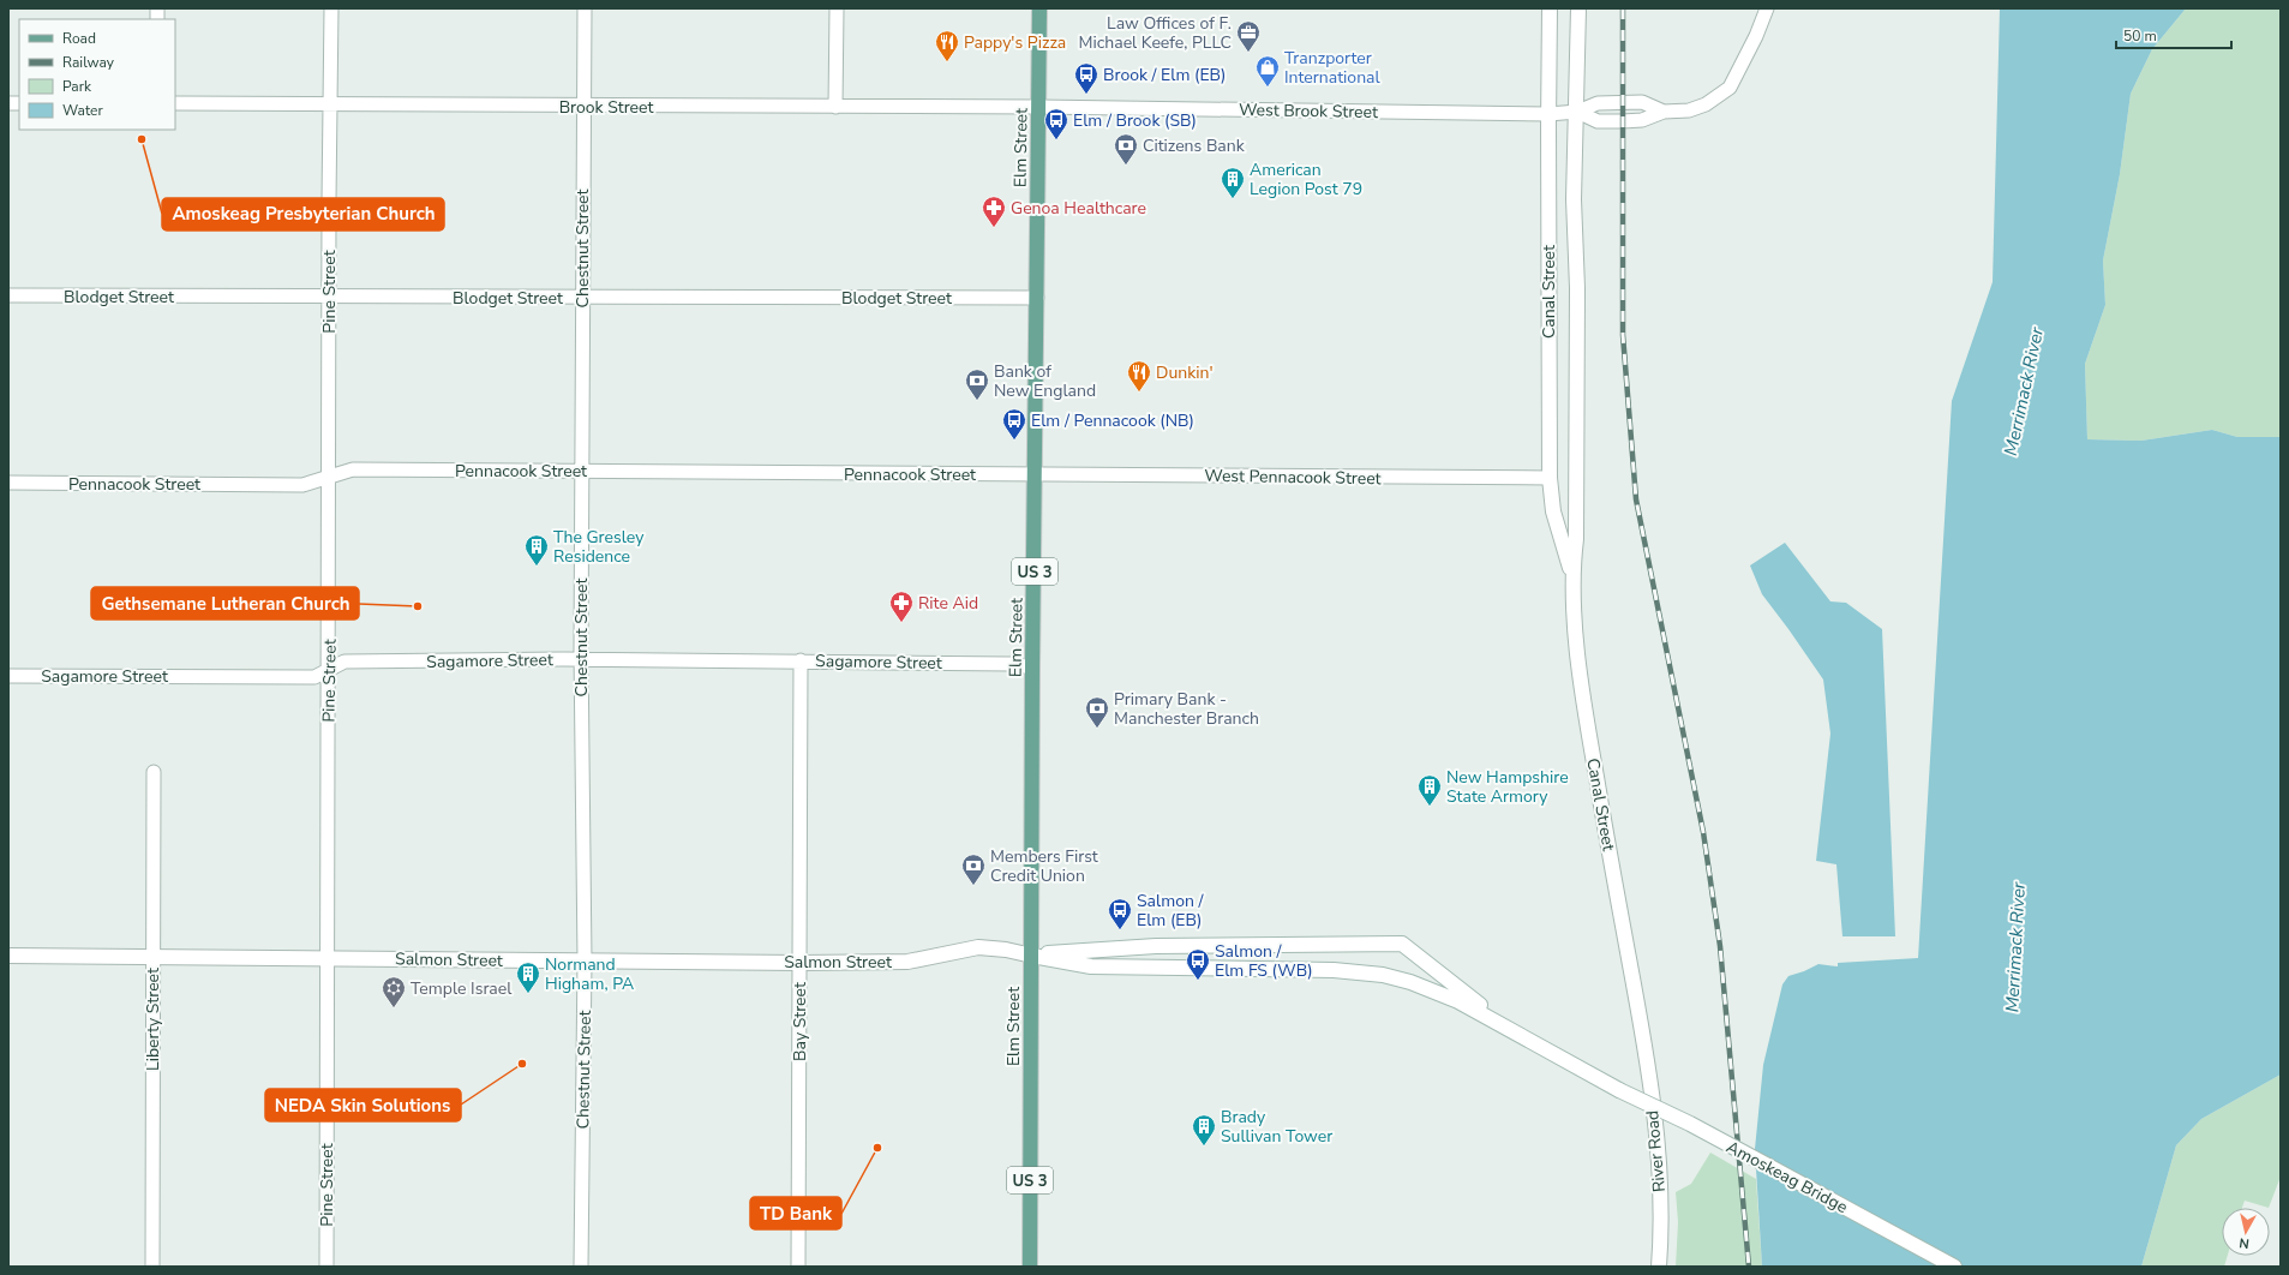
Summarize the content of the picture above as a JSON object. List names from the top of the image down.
{
  "streets": {
    "main road": ["Elm Street", "US 3"],
    "street": [
      "Brook Street",
      "West Brook Street",
      "Chestnut Street",
      "Pine Street",
      "Canal Street",
      "Blodget Street",
      "Pennacook Street",
      "West Pennacook Street",
      "Sagamore Street",
      "Salmon Street",
      "Liberty Street",
      "Bay Street",
      "River Road",
      "Amoskeag Bridge"
    ]
  },
  "crossings": [
    ["Brook Street", "West Brook Street"],
    ["Brook Street", "Elm Street"],
    ["Brook Street", "Chestnut Street"],
    ["Brook Street", "Pine Street"],
    ["West Brook Street", "Elm Street"],
    ["West Brook Street", "Canal Street"],
    ["Elm Street", "Blodget Street"],
    ["Elm Street", "Pennacook Street"],
    ["Elm Street", "West Pennacook Street"],
    ["Elm Street", "Sagamore Street"],
    ["Elm Street", "Salmon Street"],
    ["Chestnut Street", "Blodget Street"],
    ["Chestnut Street", "Pennacook Street"],
    ["Chestnut Street", "Sagamore Street"],
    ["Chestnut Street", "Salmon Street"],
    ["Pine Street", "Blodget Street"],
    ["Pine Street", "Pennacook Street"],
    ["Pine Street", "Sagamore Street"],
    ["Pine Street", "Salmon Street"],
    ["Canal Street", "West Pennacook Street"],
    ["Canal Street", "River Road"],
    ["Pennacook Street", "West Pennacook Street"],
    ["Sagamore Street", "Bay Street"],
    ["Salmon Street", "Liberty Street"],
    ["Salmon Street", "Bay Street"]
  ],
  "water": ["Merrimack River"],
  "places": {
    "office": ["Law Offices of F. Michael Keefe, PLLC"],
    "restaurant": ["Pappy's Pizza", "Dunkin'"],
    "shop": ["Tranzporter International"],
    "bus stop": [
      "Brook / Elm (EB)",
      "Elm / Brook (SB)",
      "Elm / Pennacook (NB)",
      "Salmon / Elm (EB)",
      "Salmon / Elm FS (WB)"
    ],
    "other": [
      "Amoskeag Presbyterian Church",
      "Gethsemane Lutheran Church",
      "NEDA Skin Solutions",
      "TD Bank"
    ],
    "bank": [
      "Citizens Bank",
      "Bank of New England",
      "Primary Bank - Manchester Branch",
      "Members First Credit Union"
    ],
    "building": [
      "American Legion Post 79",
      "The Gresley Residence",
      "New Hampshire State Armory",
      "Normand Higham, PA",
      "Brady Sullivan Tower"
    ],
    "pharmacy": ["Genoa Healthcare", "Rite Aid"],
    "synagogue": ["Temple Israel"]
  },
  "legend": [
    "Road",
    "Railway",
    "Park",
    "Water"
  ],
  "scale_bar": "50 m",
  "north": "bottom"
}
